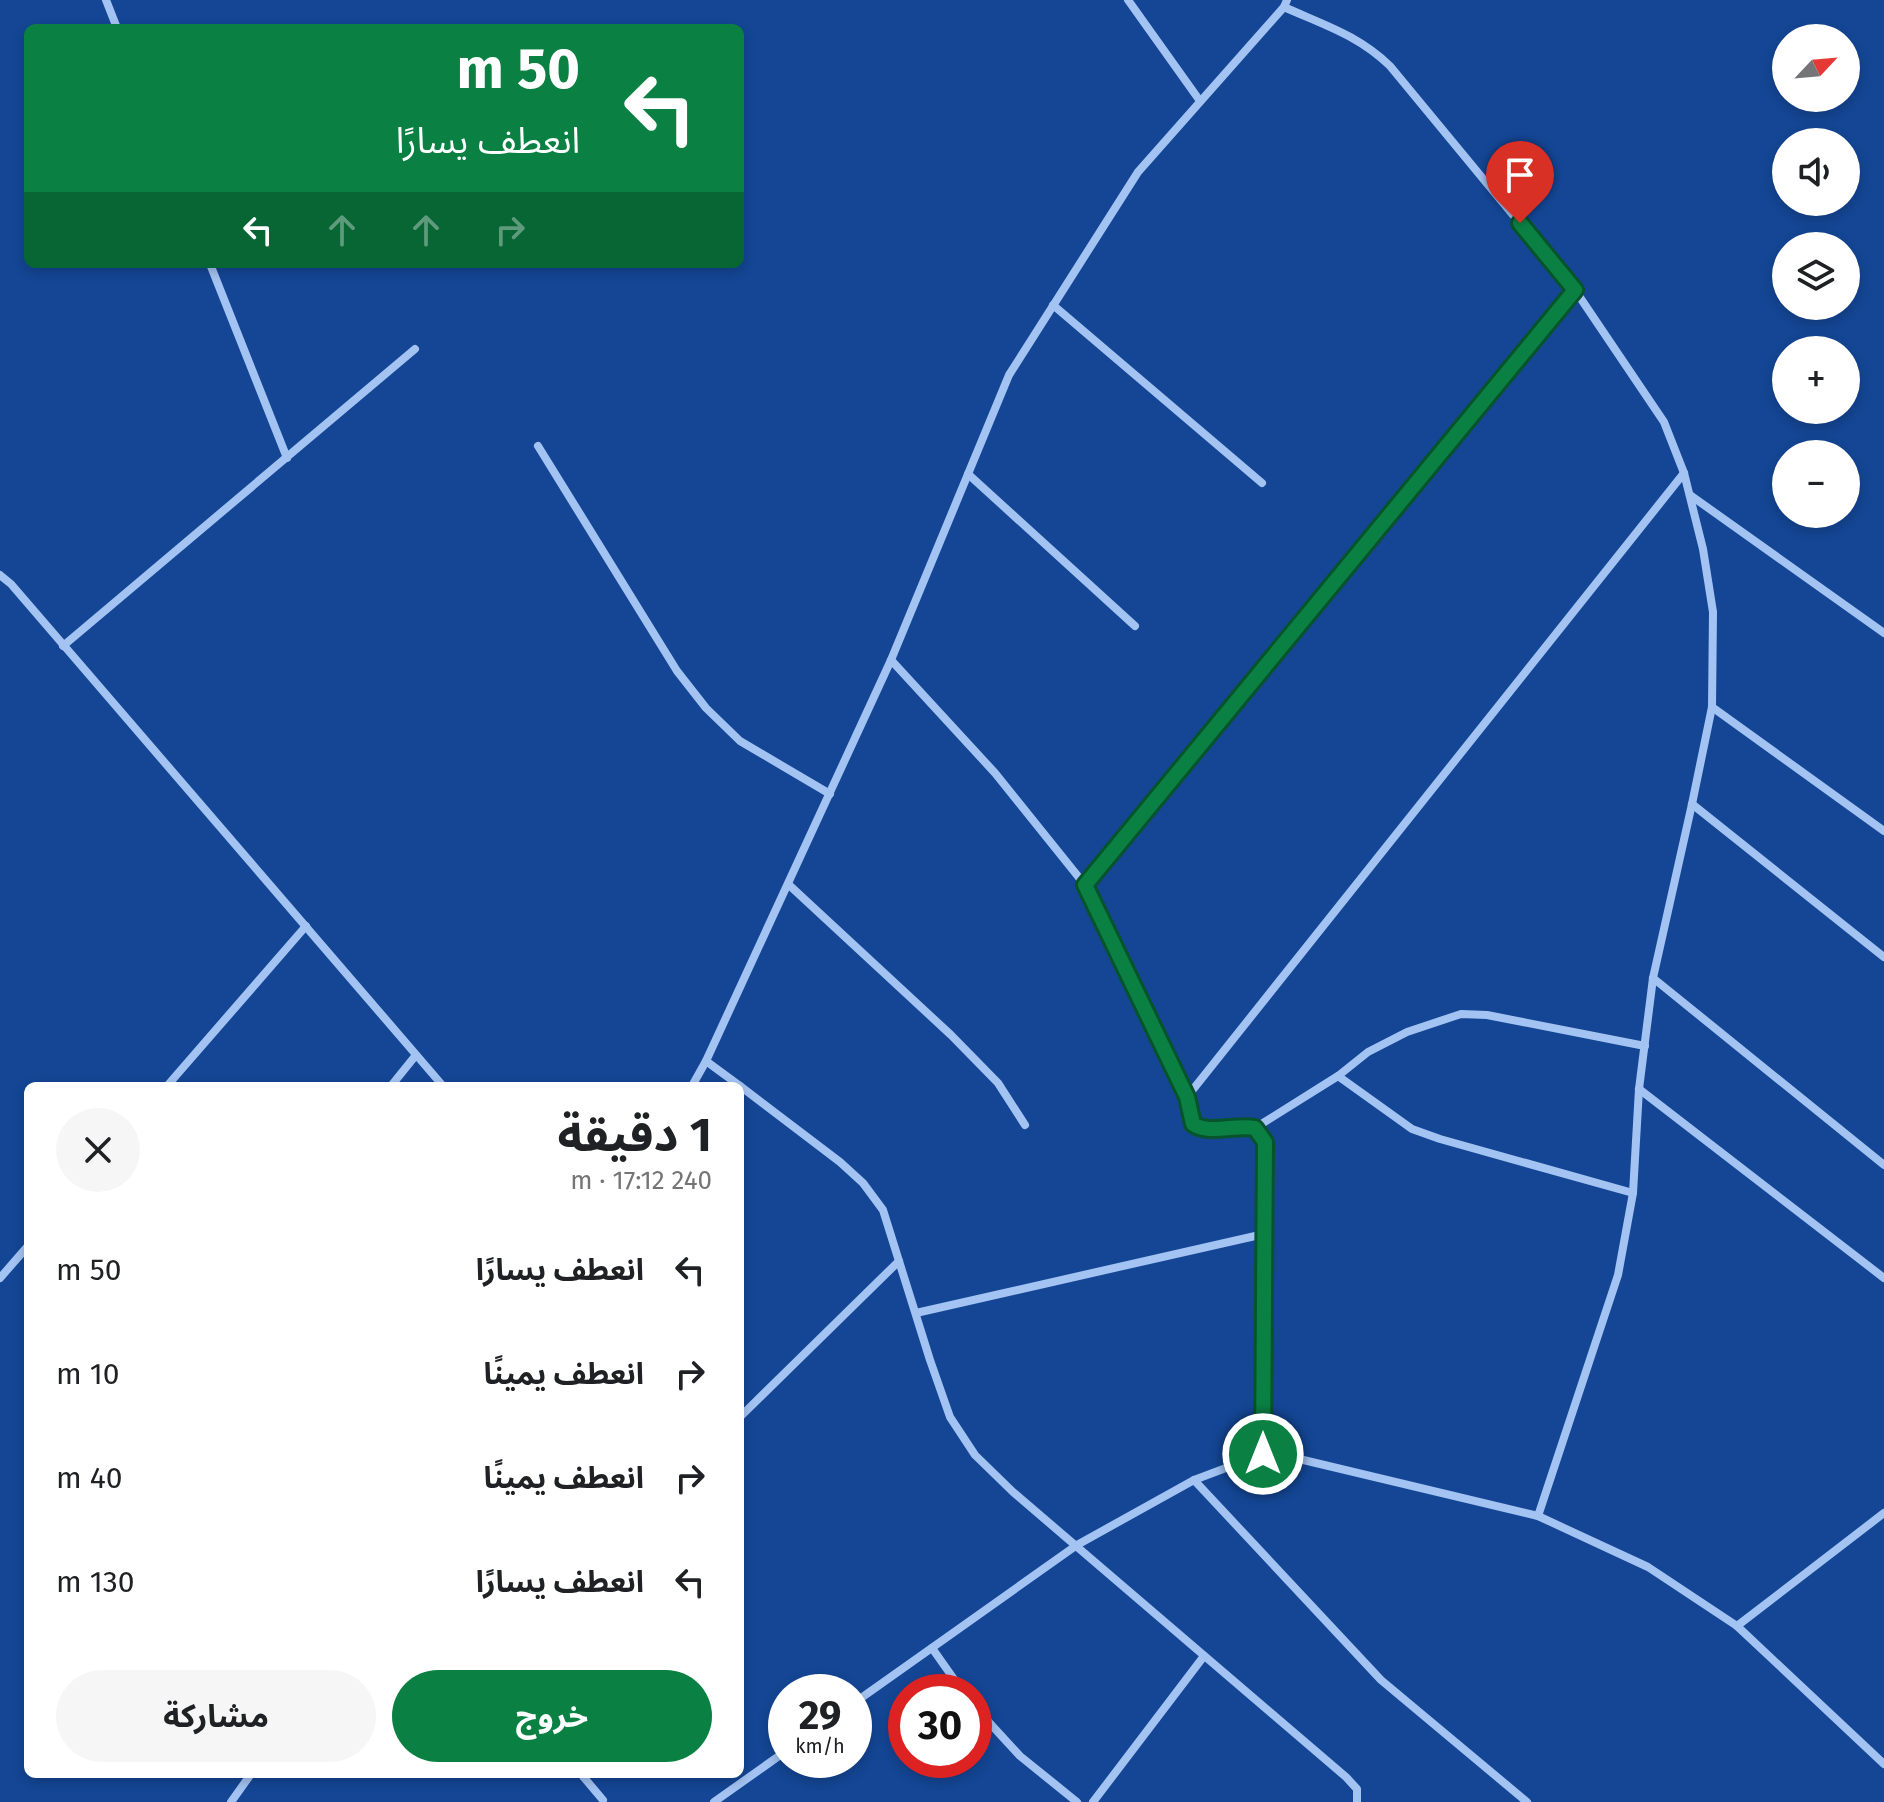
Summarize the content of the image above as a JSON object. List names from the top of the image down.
{
  "north": "top right",
  "page": {
    "map_buttons": ["+", "−"],
    "turn": ["50 m", "انعطف يسارًا"],
    "heading": ["1 دقيقة", "240 m · 17:12"],
    "list": [
      {
        "name": "انعطف يسارًا",
        "value": "50 m"
      },
      {
        "name": "انعطف يمينًا",
        "value": "10 m"
      },
      {
        "name": "انعطف يمينًا",
        "value": "40 m"
      },
      {
        "name": "انعطف يسارًا",
        "value": "130 m"
      }
    ],
    "buttons": ["خروج", "مشاركة"],
    "speed": "29 km/h",
    "limit": "30"
  }
}
